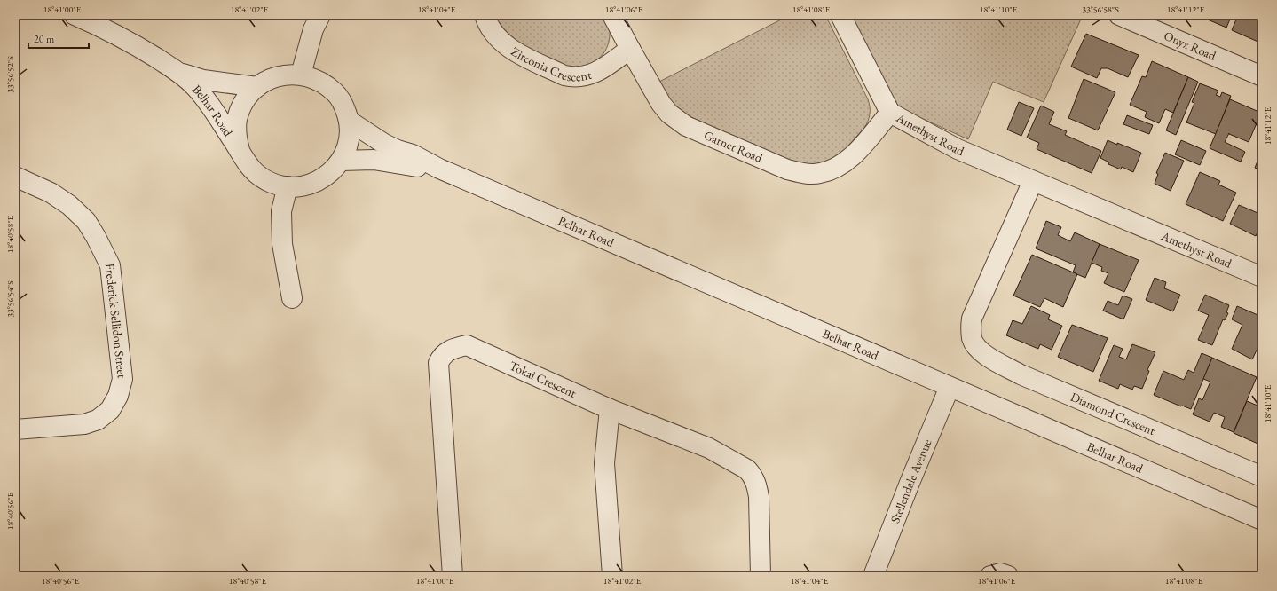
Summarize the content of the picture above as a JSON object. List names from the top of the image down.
{
  "streets": {
    "street": [
      "Onyx Road",
      "Zirconia Crescent",
      "Belhar Road",
      "Amethyst Road",
      "Garnet Road",
      "Frederick Sellidon Street",
      "Tokai Crescent",
      "Diamond Crescent",
      "Stellendale Avenue"
    ]
  },
  "crossings": [
    ["Zirconia Crescent", "Garnet Road"],
    ["Belhar Road", "Stellendale Avenue"],
    ["Amethyst Road", "Garnet Road"],
    ["Amethyst Road", "Diamond Crescent"]
  ],
  "scale_bar": "20 m",
  "coordinates": [
    "18°41'00\"E",
    "18°41'02\"E",
    "18°41'04\"E",
    "18°41'06\"E",
    "18°41'08\"E",
    "18°41'10\"E",
    "33°56'58\"S",
    "18°41'12\"E",
    "33°56'52\"S",
    "18°40'58\"E",
    "33°56'54\"S",
    "18°40'56\"E"
  ]
}
